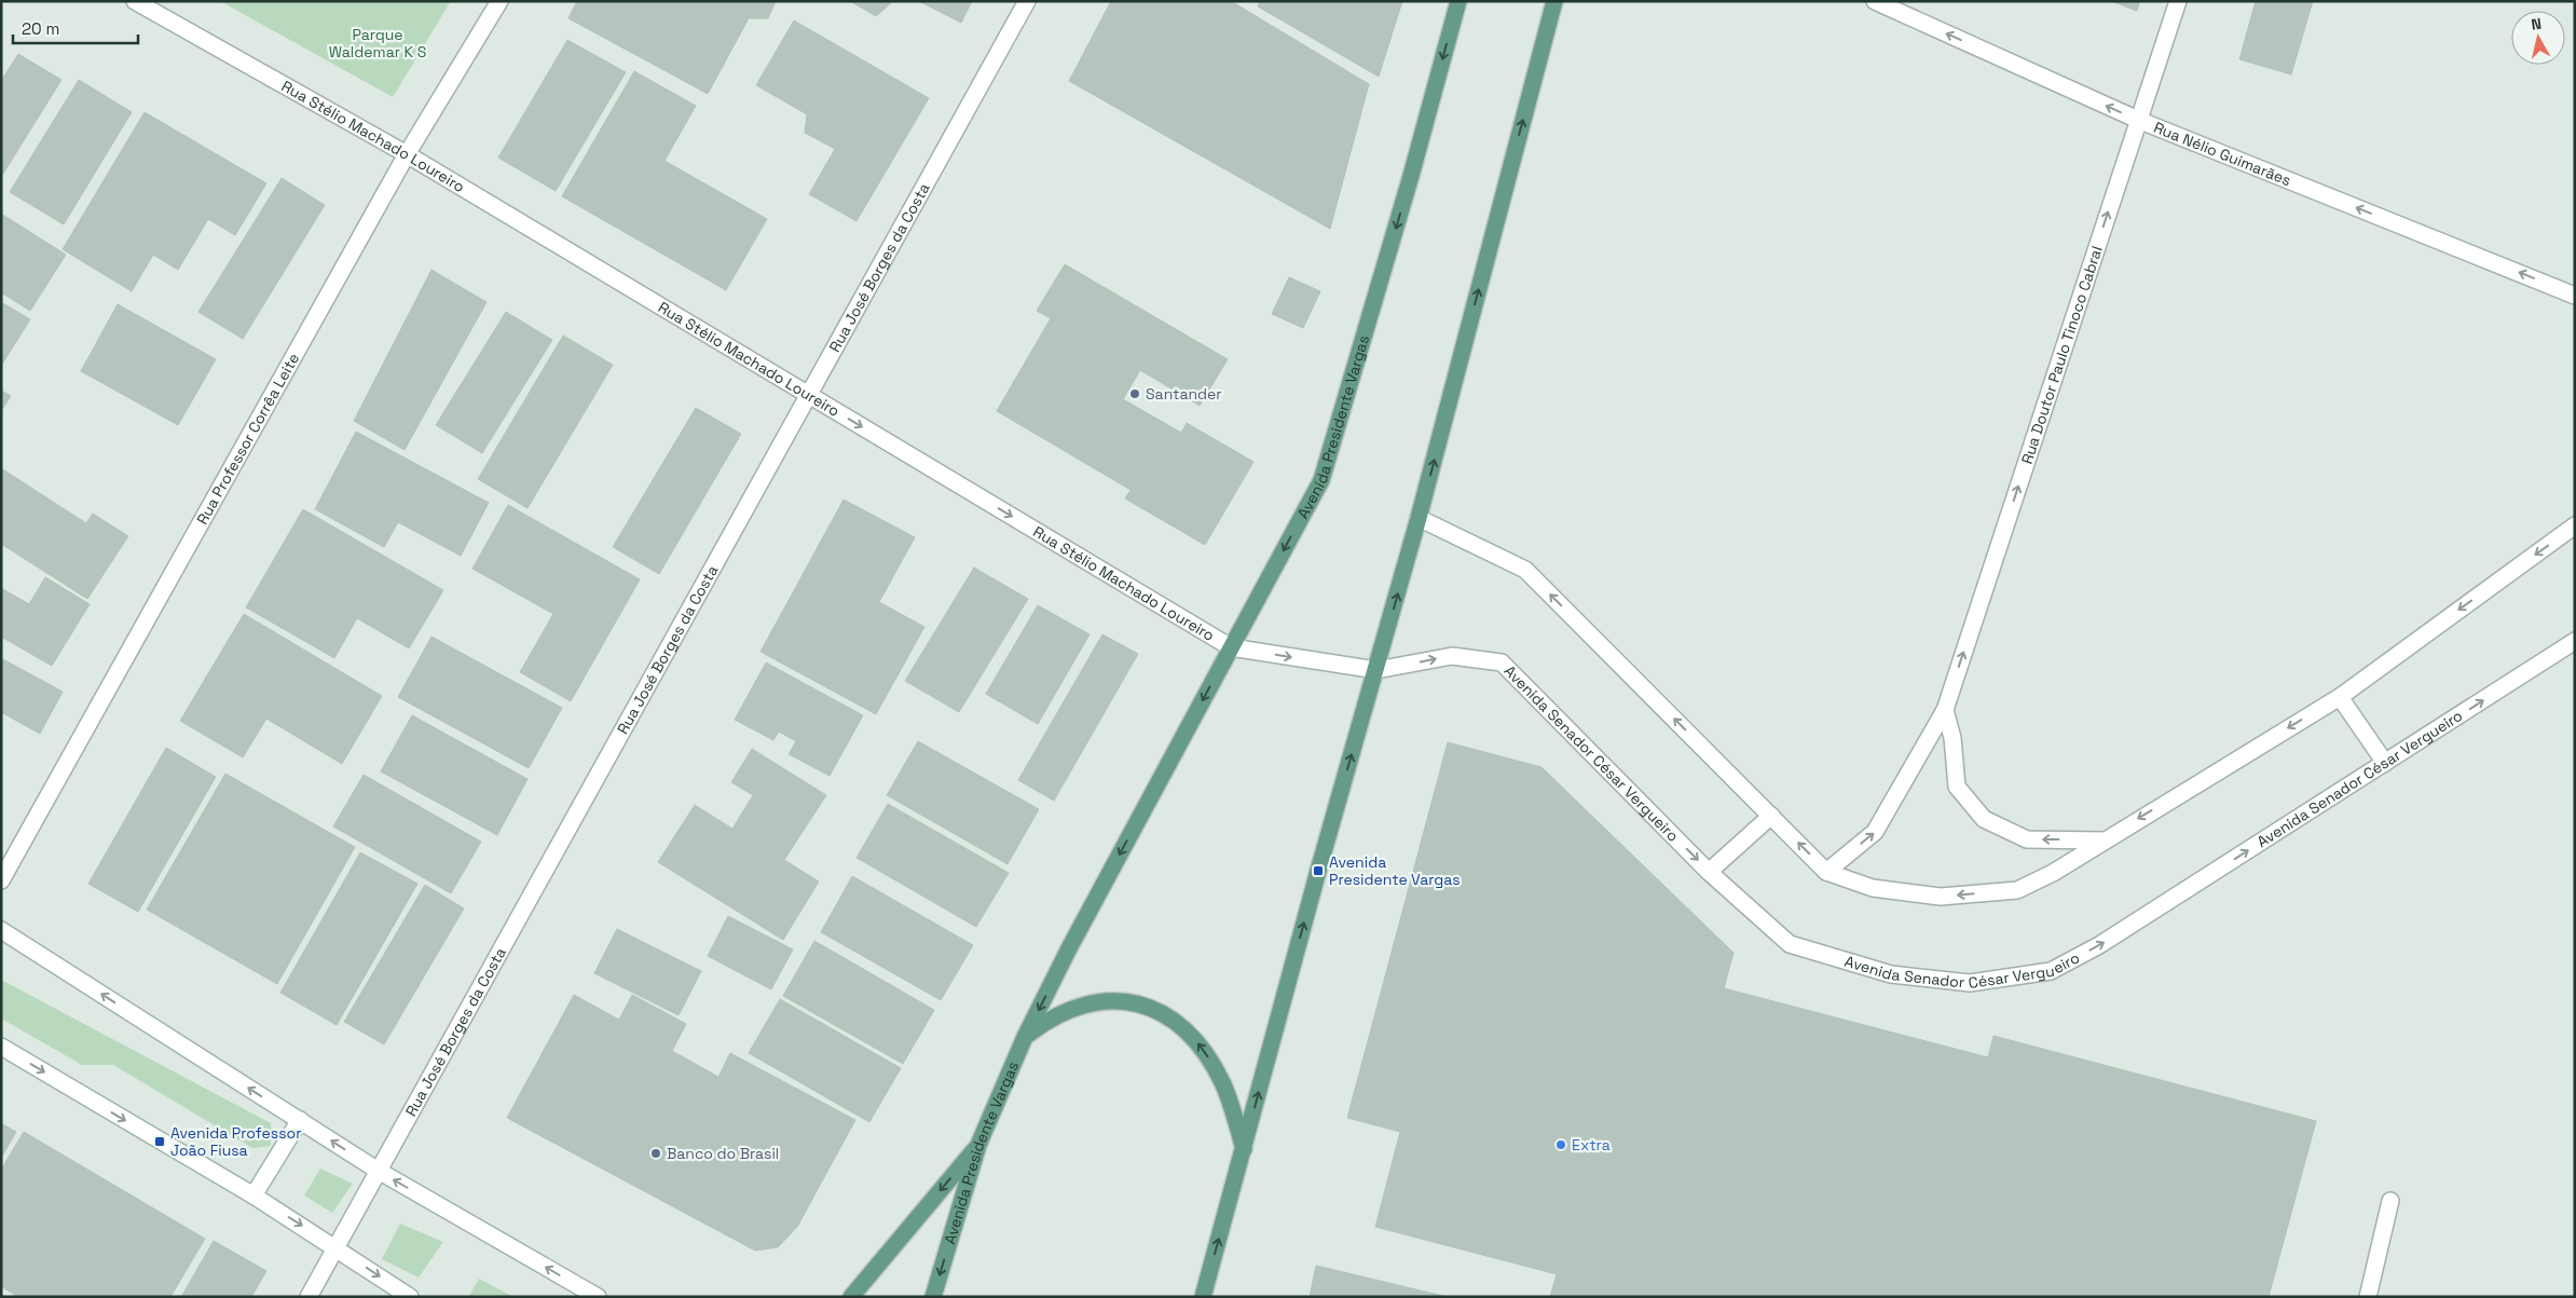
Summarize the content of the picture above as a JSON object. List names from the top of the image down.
{
  "streets": {
    "main road": ["Avenida Presidente Vargas"],
    "street": [
      "Rua Stélio Machado Loureiro",
      "Rua Nélio Guimarães",
      "Rua José Borges da Costa",
      "Rua Doutor Paulo Tinoco Cabral",
      "Rua Professor Corrêa Leite",
      "Avenida Senador César Vergueiro"
    ]
  },
  "crossings": [
    ["Rua Stélio Machado Loureiro", "Rua José Borges da Costa"],
    ["Rua Stélio Machado Loureiro", "Avenida Presidente Vargas"],
    ["Rua Stélio Machado Loureiro", "Rua Professor Corrêa Leite"],
    ["Rua Stélio Machado Loureiro", "Avenida Senador César Vergueiro"],
    ["Rua Nélio Guimarães", "Rua Doutor Paulo Tinoco Cabral"]
  ],
  "one_way": [
    "Rua Stélio Machado Loureiro",
    "Rua Nélio Guimarães",
    "Rua Doutor Paulo Tinoco Cabral",
    "Avenida Senador César Vergueiro"
  ],
  "parks": ["Parque Waldemar K S"],
  "places": {
    "other": ["Santander", "Extra", "Banco do Brasil"],
    "transit": ["Avenida Presidente Vargas", "Avenida Professor João Fiusa"]
  },
  "scale_bar": "20 m",
  "north": "top"
}
